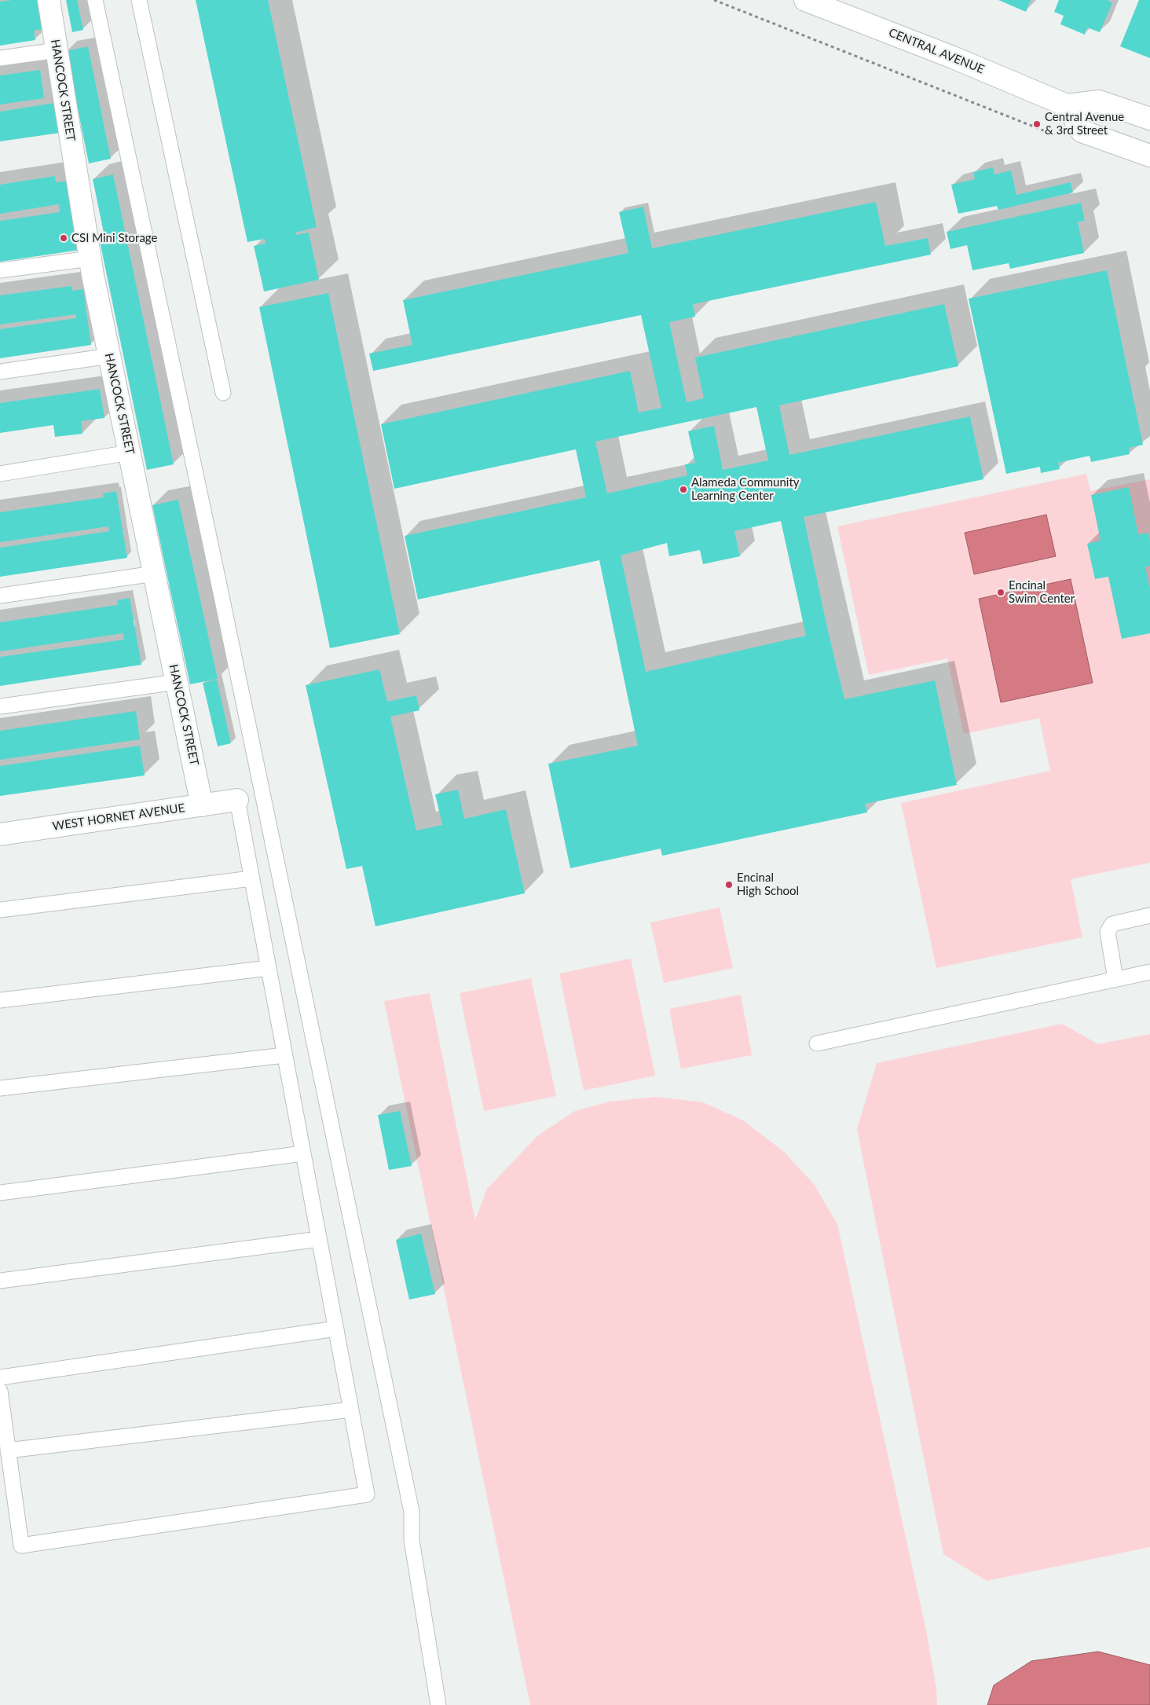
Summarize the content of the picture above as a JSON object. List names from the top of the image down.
{
  "streets": {
    "street": ["CENTRAL AVENUE", "HANCOCK STREET", "WEST HORNET AVENUE"]
  },
  "crossings": [
    ["HANCOCK STREET", "WEST HORNET AVENUE"]
  ],
  "places": [
    "Central Avenue & 3rd Street",
    "CSI Mini Storage",
    "Alameda Community Learning Center",
    "Encinal Swim Center",
    "Encinal High School"
  ]
}
